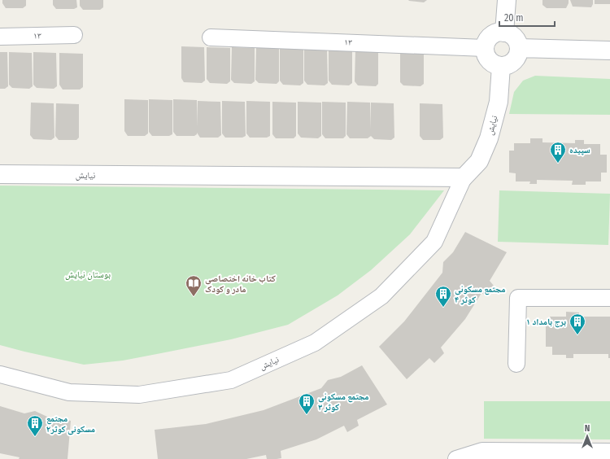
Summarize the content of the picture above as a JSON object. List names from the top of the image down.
{
  "streets": {
    "street": ["۱۳", "نیایش"]
  },
  "crossings": [
    ["۱۳", "نیایش"]
  ],
  "parks": ["بوستان نیایش"],
  "places": {
    "building": [
      "سپیده",
      "مجتمع مسکونی کوثر ۴",
      "برج بامداد ۱",
      "مجتمع مسکونی کوثر ۳",
      "مجتمع مسکونی کوثر۲"
    ],
    "library": ["کتاب خانه اختصاصی مادر و کودک"]
  },
  "scale_bar": "20 m",
  "north": "top"
}
